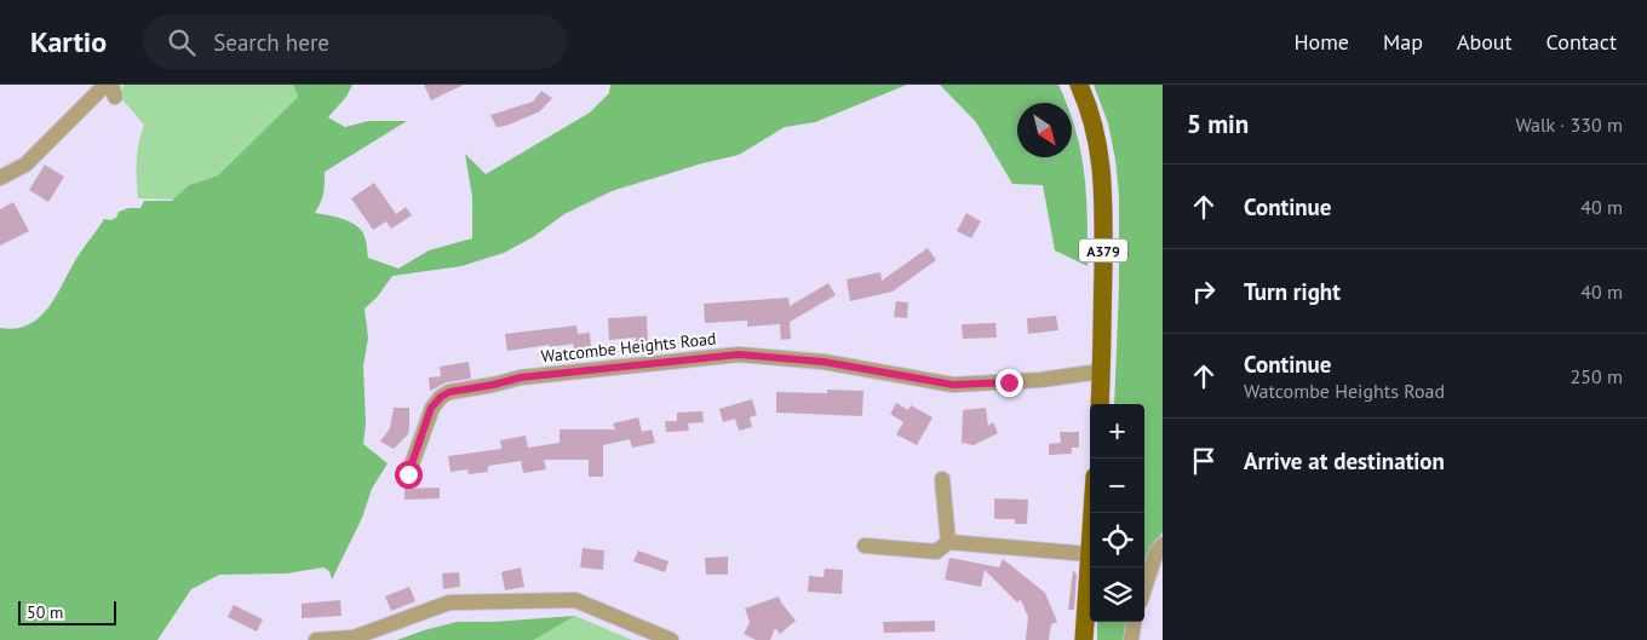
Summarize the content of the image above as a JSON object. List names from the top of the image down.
{
  "streets": {
    "main road": ["A379"],
    "street": ["Watcombe Heights Road"]
  },
  "crossings": [
    ["A379", "Watcombe Heights Road"]
  ],
  "scale_bar": "50 m",
  "north": "bottom right",
  "page": {
    "header": "Kartio",
    "search": "Search here",
    "nav": [
      "Home",
      "Map",
      "About",
      "Contact"
    ],
    "heading": ["5 min", "Walk · 330 m"],
    "list": [
      ["Continue", "40 m"],
      ["Turn right", "40 m"],
      ["Continue", "Watcombe Heights Road", "250 m"],
      "Arrive at destination"
    ],
    "map_buttons": ["+", "−"],
    "scale": "50 m"
  }
}
